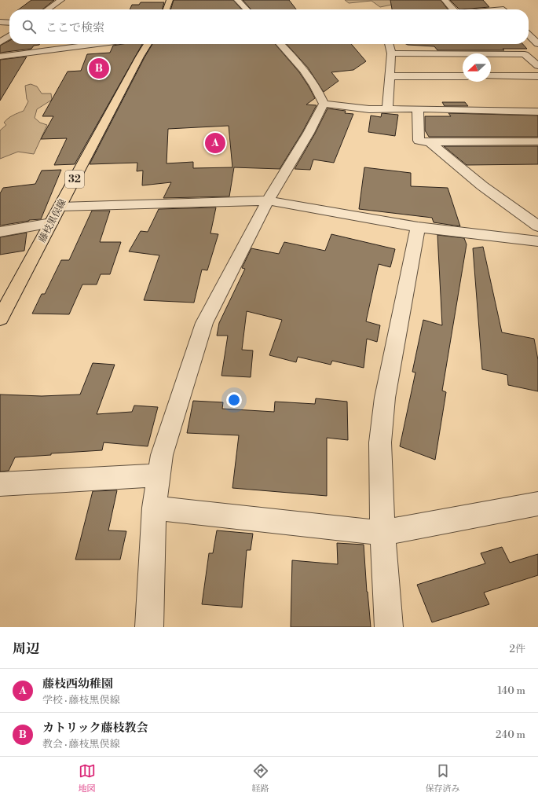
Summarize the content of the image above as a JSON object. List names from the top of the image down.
{
  "streets": {
    "main road": ["32", "藤枝黒俣線"]
  },
  "north": "left",
  "page": {
    "search": "ここで検索",
    "pins": ["B", "A"],
    "heading": ["周辺", "2件"],
    "list": [
      {
        "mark": "A",
        "name": "藤枝西幼稚園",
        "note": "学校 · 藤枝黒俣線",
        "value": "140 m"
      },
      {
        "mark": "B",
        "name": "カトリック藤枝教会",
        "note": "教会 · 藤枝黒俣線",
        "value": "240 m"
      }
    ],
    "nav": ["地図", "経路", "保存済み"]
  }
}
